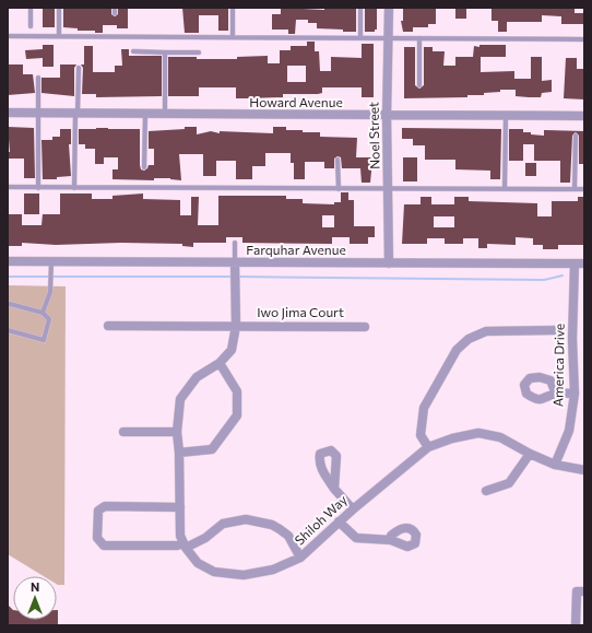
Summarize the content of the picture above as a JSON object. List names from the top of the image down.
{
  "streets": {
    "street": [
      "Howard Avenue",
      "Noel Street",
      "Farquhar Avenue",
      "Iwo Jima Court",
      "America Drive",
      "Shiloh Way"
    ]
  },
  "crossings": [
    ["Howard Avenue", "Noel Street"],
    ["Noel Street", "Farquhar Avenue"],
    ["Farquhar Avenue", "America Drive"],
    ["America Drive", "Shiloh Way"]
  ],
  "north": "top"
}
